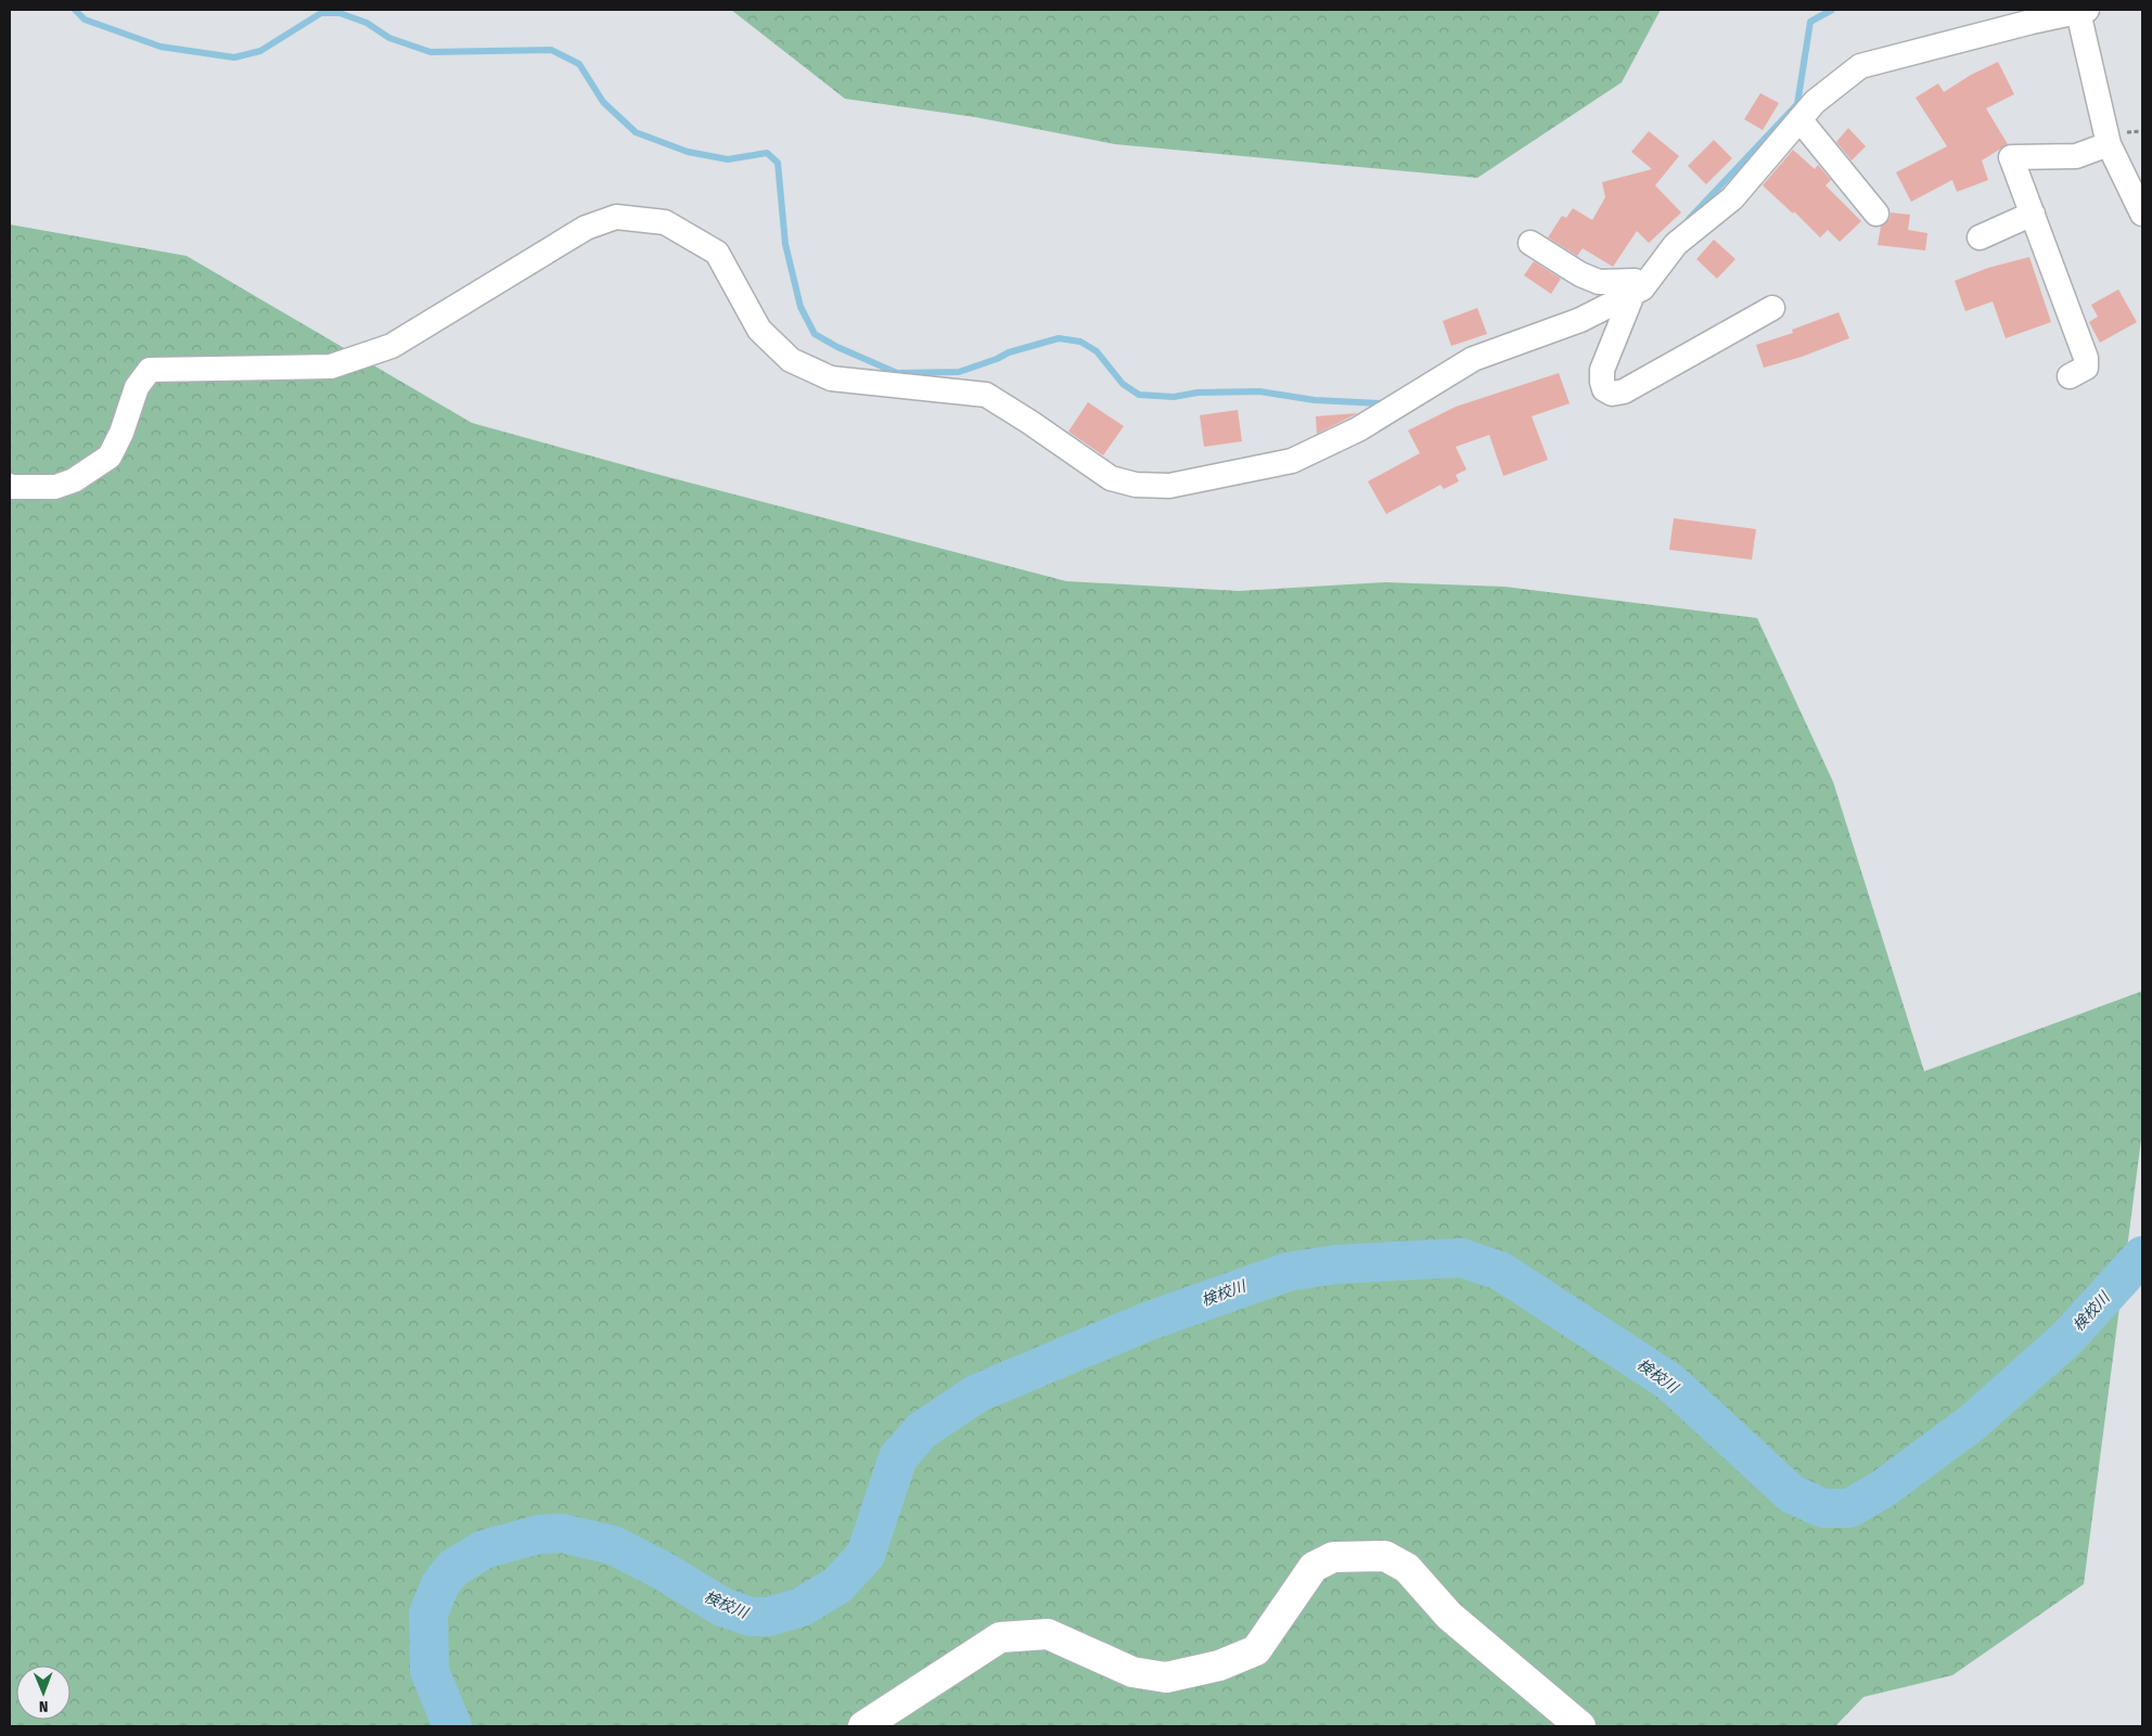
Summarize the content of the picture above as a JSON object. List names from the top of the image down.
{
  "water": ["検校川"],
  "north": "bottom"
}
